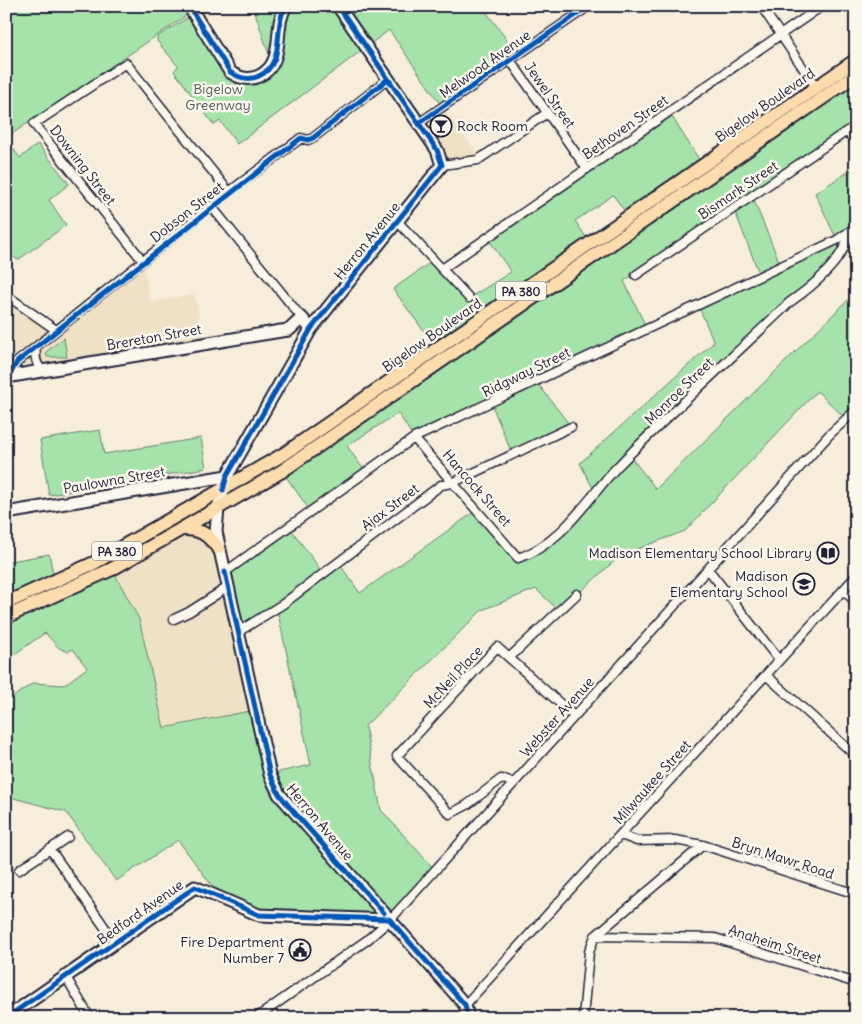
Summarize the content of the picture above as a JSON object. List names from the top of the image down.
{
  "streets": {
    "main road": ["Bigelow Boulevard", "PA 380"],
    "street": [
      "Melwood Avenue",
      "Jewel Street",
      "Bethoven Street",
      "Downing Street",
      "Bismark Street",
      "Dobson Street",
      "Herron Avenue",
      "Brereton Street",
      "Ridgway Street",
      "Monroe Street",
      "Paulowna Street",
      "Hancock Street",
      "Ajax Street",
      "McNeil Place",
      "Webster Avenue",
      "Milwaukee Street",
      "Bryn Mawr Road",
      "Bedford Avenue",
      "Anaheim Street"
    ]
  },
  "crossings": [
    ["Melwood Avenue", "Jewel Street"],
    ["Jewel Street", "Bethoven Street"],
    ["Bigelow Boulevard", "Herron Avenue"],
    ["Downing Street", "Dobson Street"],
    ["Dobson Street", "Brereton Street"],
    ["Herron Avenue", "Ridgway Street"],
    ["Herron Avenue", "Paulowna Street"],
    ["Herron Avenue", "Ajax Street"],
    ["Herron Avenue", "Webster Avenue"],
    ["Herron Avenue", "Milwaukee Street"],
    ["Herron Avenue", "Bedford Avenue"],
    ["Ridgway Street", "Monroe Street"],
    ["Ridgway Street", "Hancock Street"],
    ["Monroe Street", "Hancock Street"],
    ["Hancock Street", "Ajax Street"],
    ["McNeil Place", "Webster Avenue"],
    ["Webster Avenue", "Bedford Avenue"],
    ["Milwaukee Street", "Bryn Mawr Road"]
  ],
  "parks": ["Bigelow Greenway"],
  "places": {
    "bar": ["Rock Room"],
    "library": ["Madison Elementary School Library"],
    "school or university": ["Madison Elementary School"],
    "public building": ["Fire Department Number 7"]
  }
}
